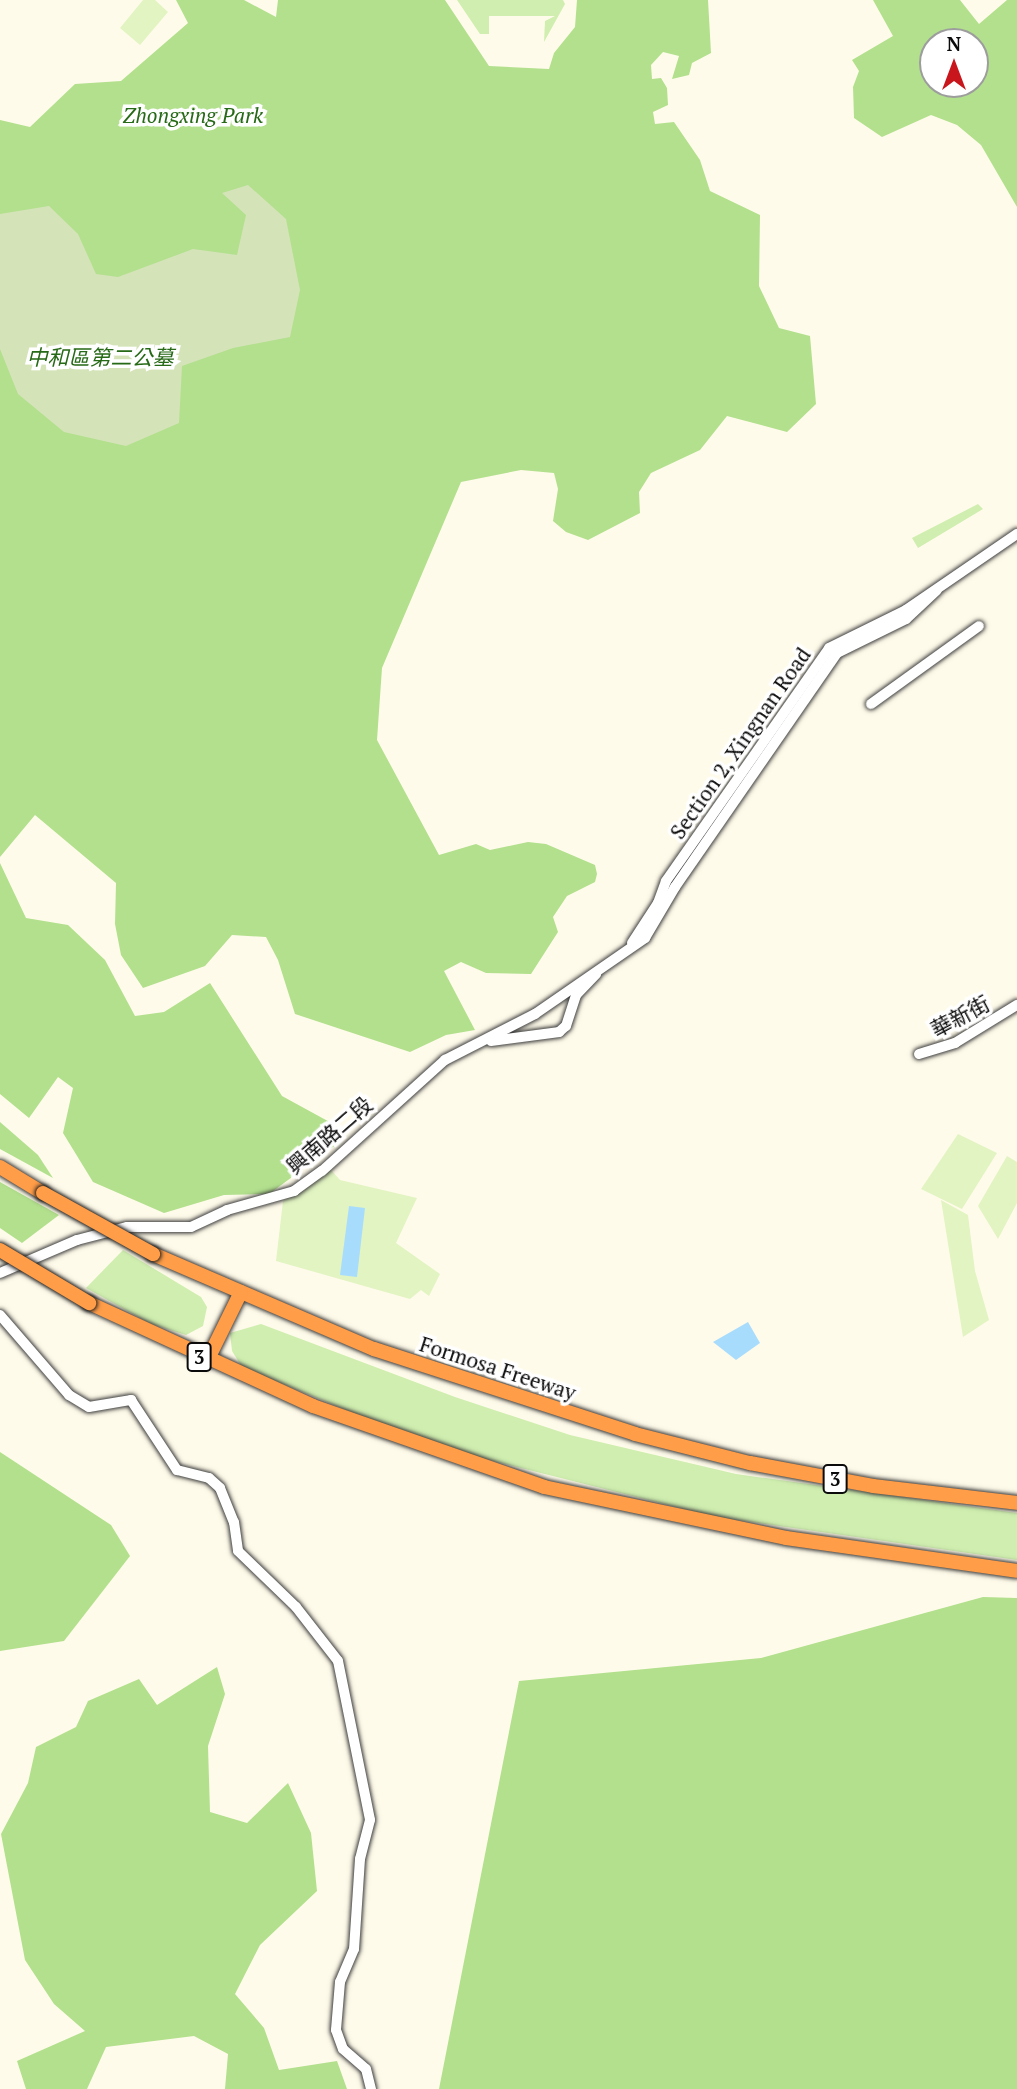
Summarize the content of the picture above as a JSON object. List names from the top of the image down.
{
  "streets": {
    "highway": ["3", "Formosa Freeway"],
    "street": ["Section 2, Xingnan Road", "華新街", "興南路二段"]
  },
  "crossings": [
    ["Section 2, Xingnan Road", "興南路二段"]
  ],
  "parks": ["Zhongxing Park", "中和區第二公墓"],
  "north": "top"
}
